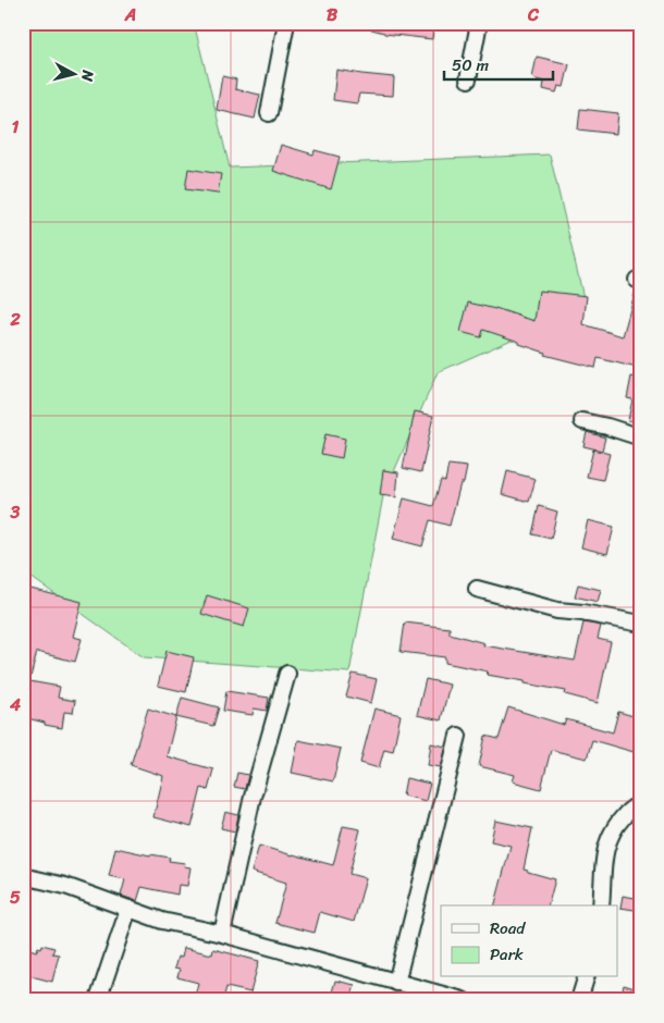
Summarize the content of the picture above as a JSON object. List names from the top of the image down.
{
  "legend": ["Road", "Park"],
  "scale_bar": "50 m",
  "north": "right",
  "grid": {
    "columns": ["A", "B", "C"],
    "rows": [
      "1",
      "2",
      "3",
      "4",
      "5"
    ]
  }
}
